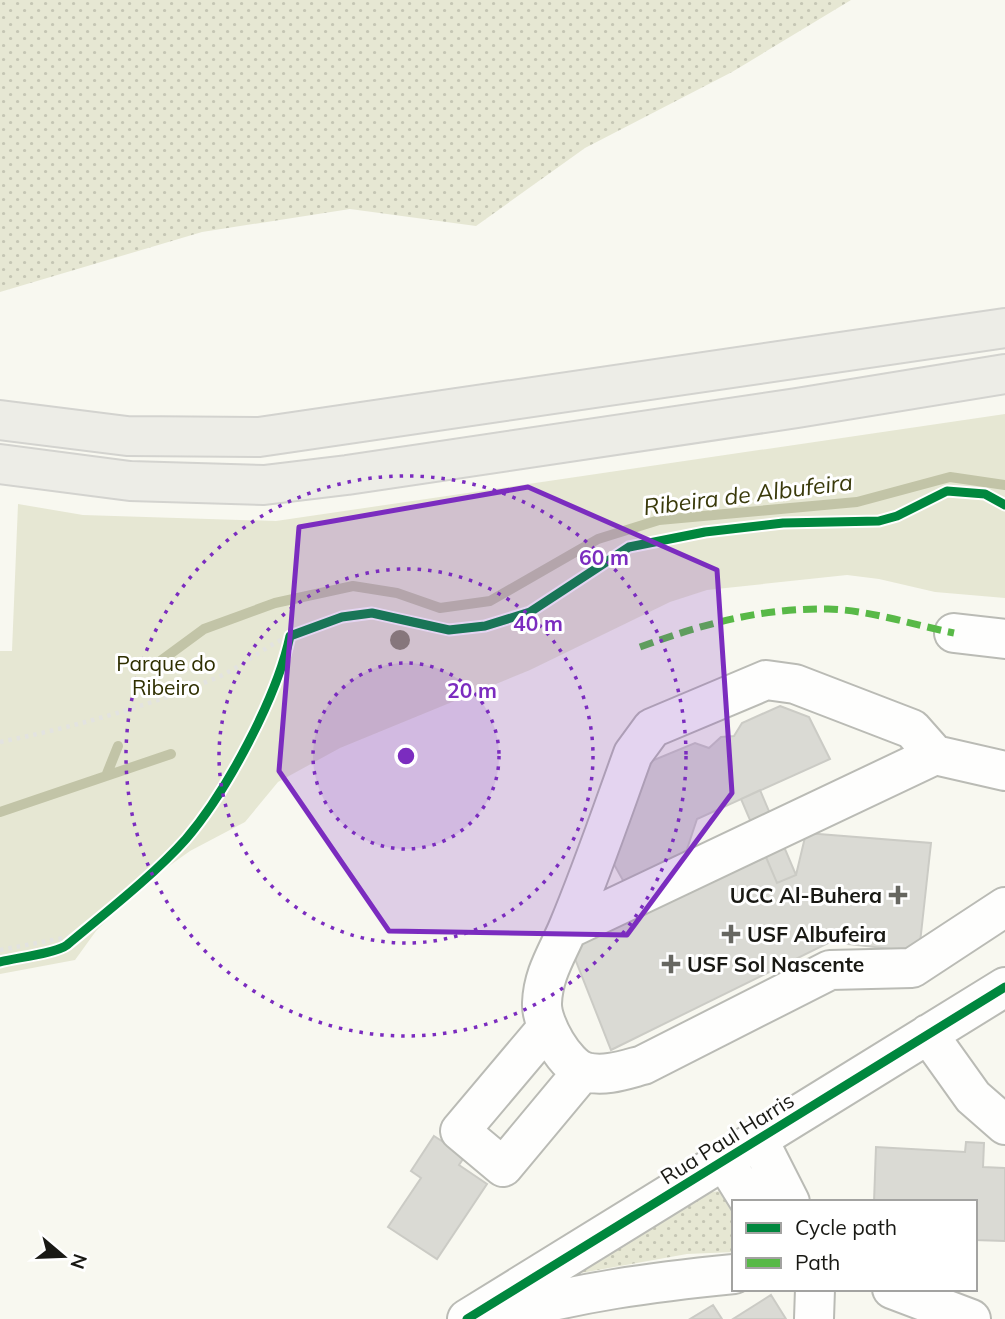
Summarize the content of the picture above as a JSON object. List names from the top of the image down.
{
  "streets": {
    "street": ["Rua Paul Harris"]
  },
  "water": ["Ribeira de Albufeira"],
  "parks": ["Parque do Ribeiro"],
  "places": {
    "health": ["UCC Al-Buhera", "USF Albufeira", "USF Sol Nascente"]
  },
  "legend": ["Cycle path", "Path"],
  "north": "right",
  "rings": ["60 m", "40 m", "20 m"]
}
